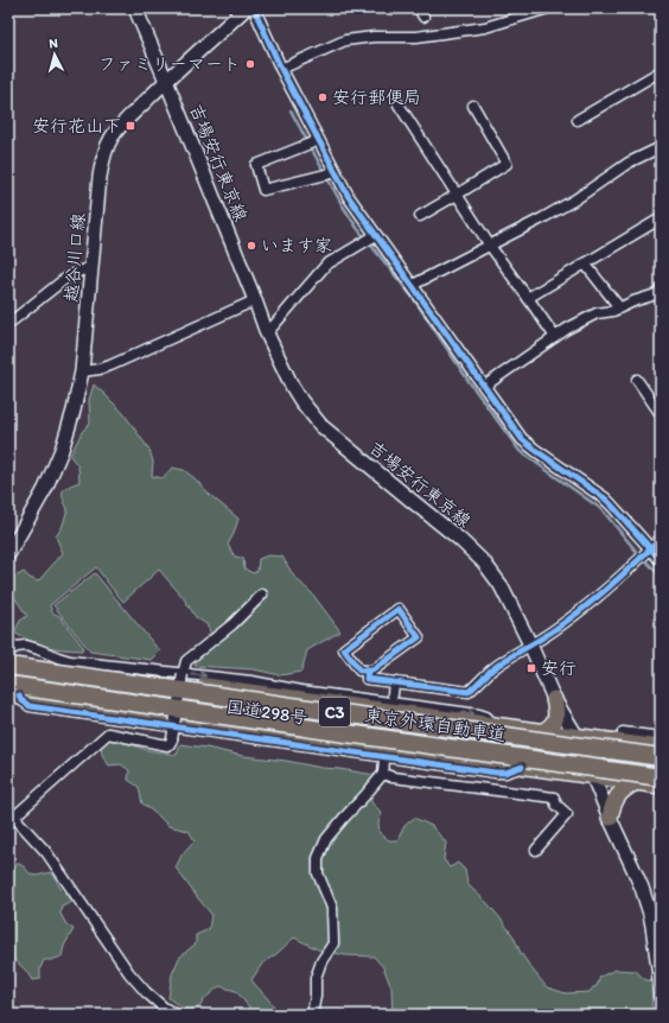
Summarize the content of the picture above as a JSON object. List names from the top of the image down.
{
  "streets": {
    "highway": ["国道298号", "C3", "東京外環自動車道"],
    "main road": ["吉場安行東京線", "越谷川口線"]
  },
  "crossings": [
    ["吉場安行東京線", "越谷川口線"],
    ["吉場安行東京線", "国道298号"],
    ["国道298号", "東京外環自動車道"]
  ],
  "places": {
    "other": ["ファミリーマート", "安行郵便局", "います家"],
    "transit": ["安行花山下", "安行"]
  },
  "north": "top"
}
